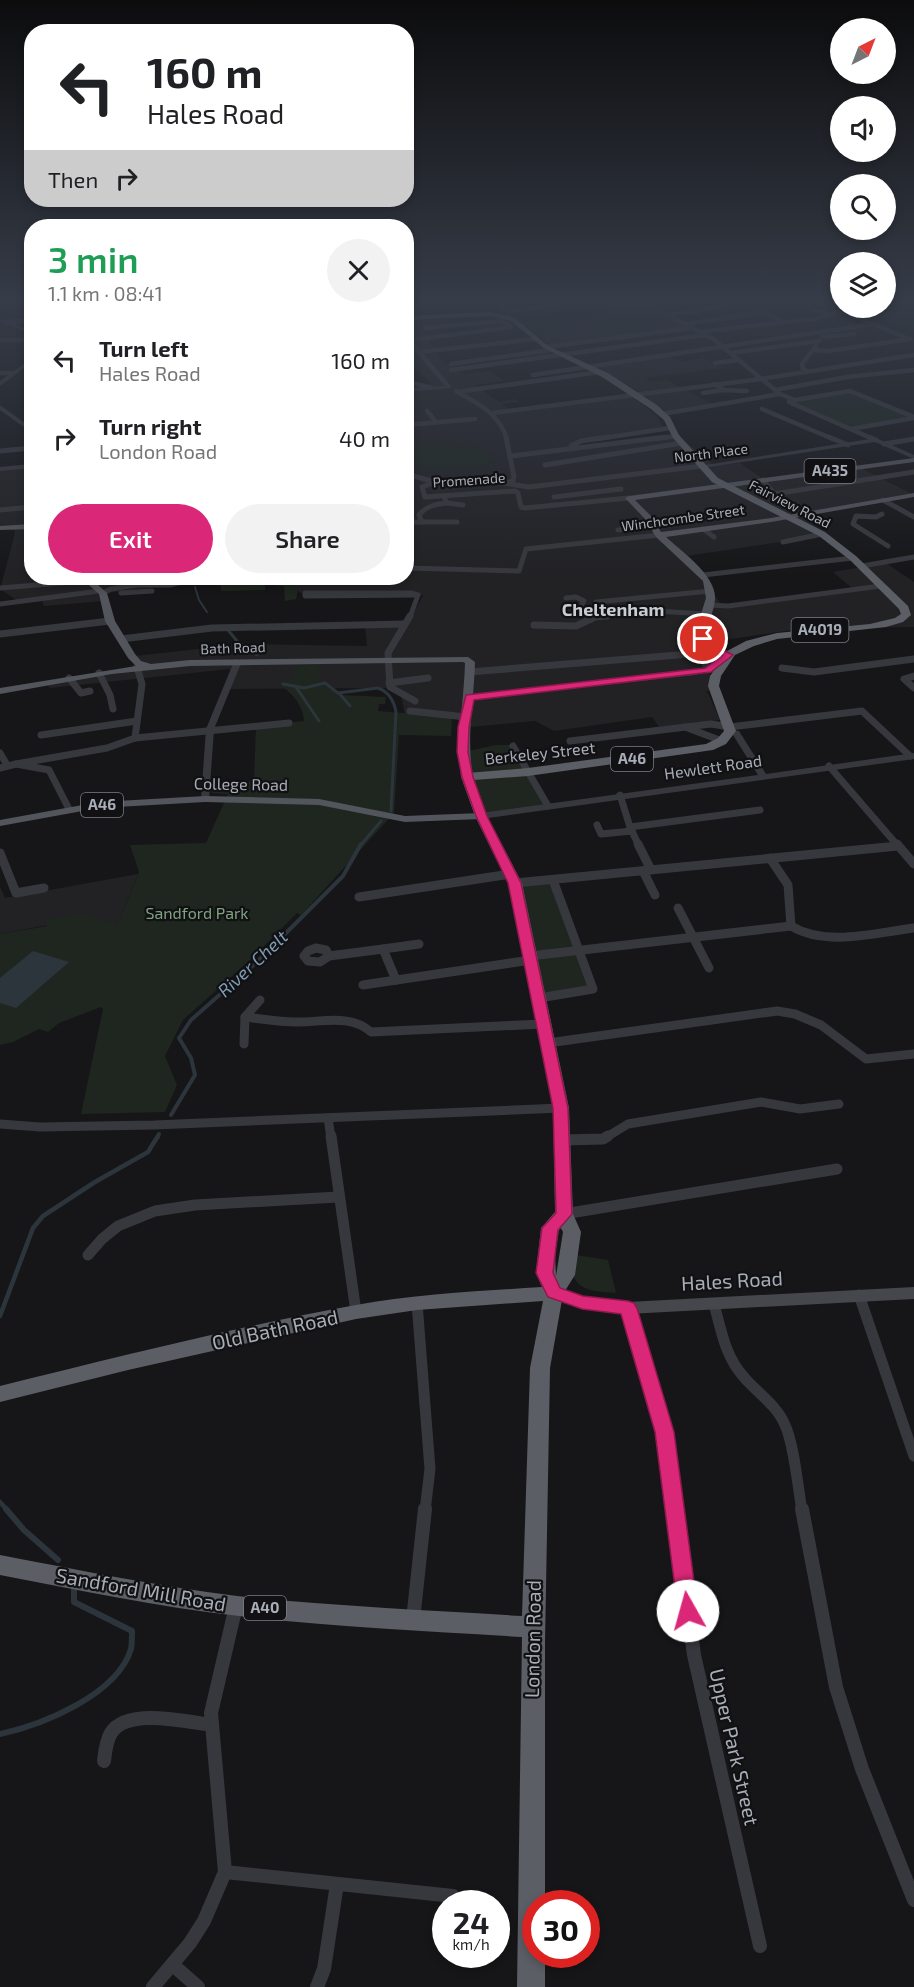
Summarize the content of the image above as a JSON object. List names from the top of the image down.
{
  "streets": {
    "highway": [
      "Fairview Road",
      "A4019",
      "Berkeley Street",
      "A46",
      "Old Bath Road",
      "Sandford Mill Road",
      "A40",
      "London Road"
    ],
    "main road": [
      "A435",
      "Winchcombe Street",
      "Bath Road",
      "College Road",
      "Hales Road"
    ],
    "street": [
      "North Place",
      "Promenade",
      "Hewlett Road",
      "Upper Park Street"
    ]
  },
  "crossings": [
    ["North Place", "Promenade"],
    ["North Place", "Fairview Road"],
    ["North Place", "A4019"],
    ["A435", "Fairview Road"],
    ["Fairview Road", "Winchcombe Street"],
    ["Fairview Road", "A4019"],
    ["Berkeley Street", "London Road"],
    ["Hewlett Road", "College Road"],
    ["Hewlett Road", "London Road"],
    ["College Road", "London Road"],
    ["Hales Road", "Old Bath Road"],
    ["Hales Road", "London Road"],
    ["Hales Road", "Upper Park Street"],
    ["Old Bath Road", "London Road"],
    ["Sandford Mill Road", "London Road"]
  ],
  "districts": ["Cheltenham"],
  "water": ["River Chelt"],
  "parks": ["Sandford Park"],
  "north": "top right",
  "page": {
    "turn": ["160 m", "Hales Road"],
    "then": "Then",
    "heading": ["3 min", "1.1 km · 08:41"],
    "list": [
      {
        "name": "Turn left",
        "note": "Hales Road",
        "value": "160 m"
      },
      {
        "name": "Turn right",
        "note": "London Road",
        "value": "40 m"
      }
    ],
    "buttons": ["Exit", "Share"],
    "speed": "24 km/h",
    "limit": "30"
  }
}
